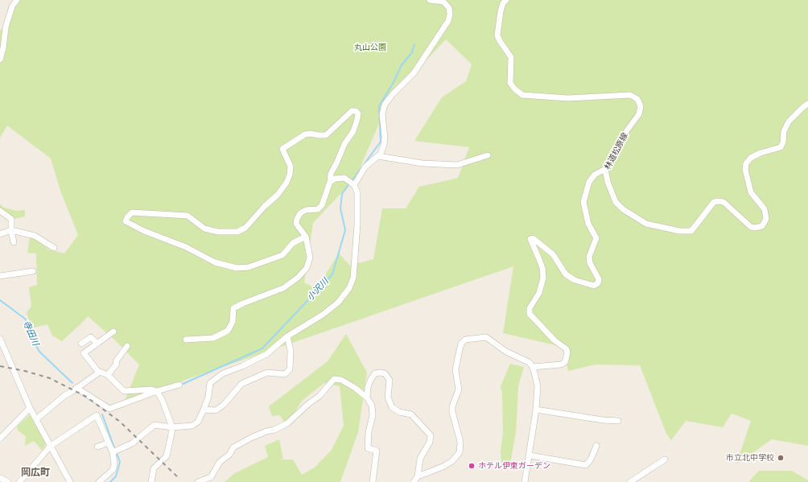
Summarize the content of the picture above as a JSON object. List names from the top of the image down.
{
  "streets": {
    "street": ["林道松原線"]
  },
  "districts": ["岡広町"],
  "water": ["小沢川", "寺田川"],
  "parks": ["丸山公園"],
  "places": ["市立北中学校", "ホテル伊東ガーデン"]
}
